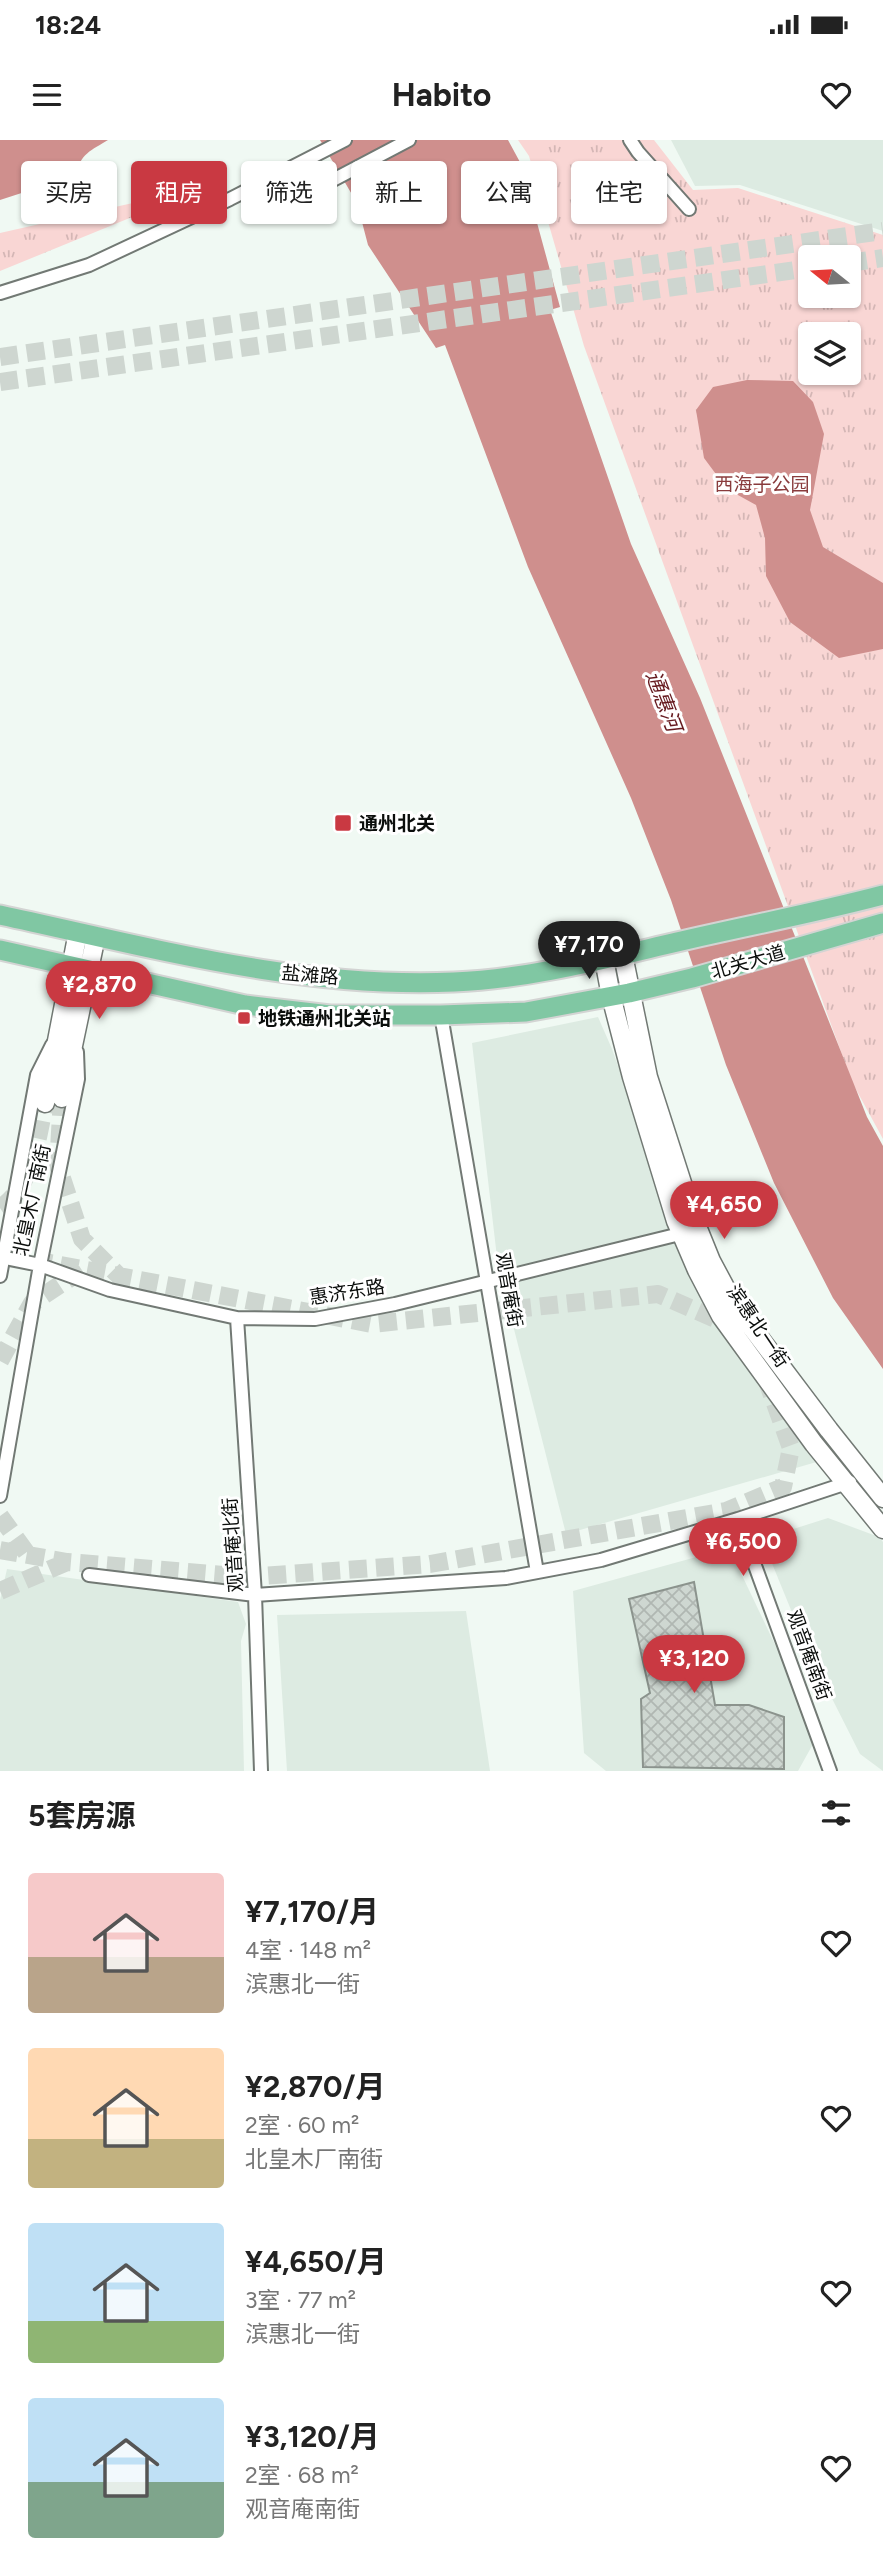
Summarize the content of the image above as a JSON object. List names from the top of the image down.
{
  "streets": {
    "main road": ["北关大道", "盐滩路"],
    "street": [
      "北皇木厂南街",
      "观音庵街",
      "惠济东路",
      "滨惠北一街",
      "观音庵北街",
      "观音庵南街"
    ]
  },
  "crossings": [
    ["北关大道", "盐滩路"],
    ["北关大道", "滨惠北一街"],
    ["盐滩路", "北皇木厂南街"],
    ["盐滩路", "观音庵街"],
    ["盐滩路", "滨惠北一街"],
    ["北皇木厂南街", "惠济东路"],
    ["观音庵街", "惠济东路"],
    ["惠济东路", "滨惠北一街"],
    ["惠济东路", "观音庵北街"]
  ],
  "water": ["通惠河"],
  "parks": ["西海子公园"],
  "places": {
    "transit": ["通州北关", "地铁通州北关站"]
  },
  "north": "left",
  "page": {
    "status": "18:24",
    "header": "Habito",
    "chip": [
      "买房",
      "租房",
      "筛选",
      "新上",
      "公寓",
      "住宅"
    ],
    "price": [
      "¥7,170",
      "¥2,870",
      "¥4,650",
      "¥6,500",
      "¥3,120"
    ],
    "heading": "5套房源",
    "list": [
      {
        "name": "¥7,170/月",
        "note": "4室 · 148 m² · 滨惠北一街"
      },
      {
        "name": "¥2,870/月",
        "note": "2室 · 60 m² · 北皇木厂南街"
      },
      {
        "name": "¥4,650/月",
        "note": "3室 · 77 m² · 滨惠北一街"
      },
      {
        "name": "¥3,120/月",
        "note": "2室 · 68 m² · 观音庵南街"
      }
    ]
  }
}
